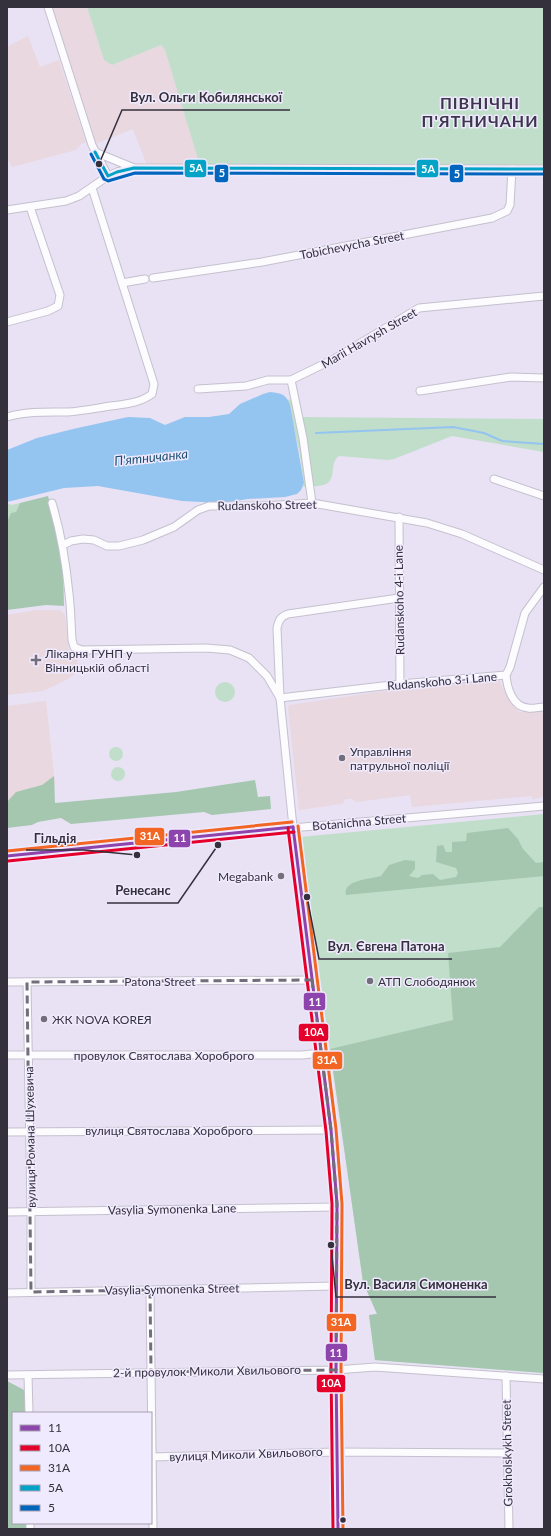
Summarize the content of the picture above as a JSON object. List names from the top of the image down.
{
  "streets": {
    "street": [
      "Tobichevycha Street",
      "Marii Havrysh Street",
      "Rudanskoho Street",
      "Rudanskoho 4-i Lane",
      "Rudanskoho 3-i Lane",
      "Botanichna Street",
      "Patona Street",
      "провулок Святослава Хороброго",
      "вулиця Святослава Хороброго",
      "вулиця Романа Шухевича",
      "Vasylia Symonenka Lane",
      "Vasylia Symonenka Street",
      "2-й провулок Миколи Хвильового",
      "Grokholskykh Street",
      "вулиця Миколи Хвильового"
    ]
  },
  "crossings": [
    ["Rudanskoho Street", "Rudanskoho 4-i Lane"],
    ["Rudanskoho 4-i Lane", "Rudanskoho 3-i Lane"],
    ["Patona Street", "вулиця Романа Шухевича"],
    ["провулок Святослава Хороброго", "вулиця Романа Шухевича"],
    ["вулиця Святослава Хороброго", "вулиця Романа Шухевича"],
    ["вулиця Романа Шухевича", "Vasylia Symonenka Lane"],
    ["вулиця Романа Шухевича", "Vasylia Symonenka Street"],
    ["2-й провулок Миколи Хвильового", "Grokholskykh Street"],
    ["Grokholskykh Street", "вулиця Миколи Хвильового"]
  ],
  "districts": ["ПІВНІЧНІ П'ЯТНИЧАНИ"],
  "water": ["П'ятничанка"],
  "places": {
    "other": [
      "Вул. Ольги Кобилянської",
      "Управління патрульної поліції",
      "Ренесанс",
      "Гільдія",
      "Megabank",
      "Вул. Євгена Патона",
      "АТП Слободянюк",
      "ЖК NOVA KOREЯ",
      "Вул. Василя Симоненка"
    ],
    "health": ["Лікарня ГУНП у Вінницькій області"]
  },
  "lines": [
    "transit line 5А",
    "transit line 5",
    "transit line 31А",
    "transit line 11",
    "transit line 10А"
  ],
  "legend": [
    "11",
    "10А",
    "31А",
    "5А",
    "5"
  ]
}
